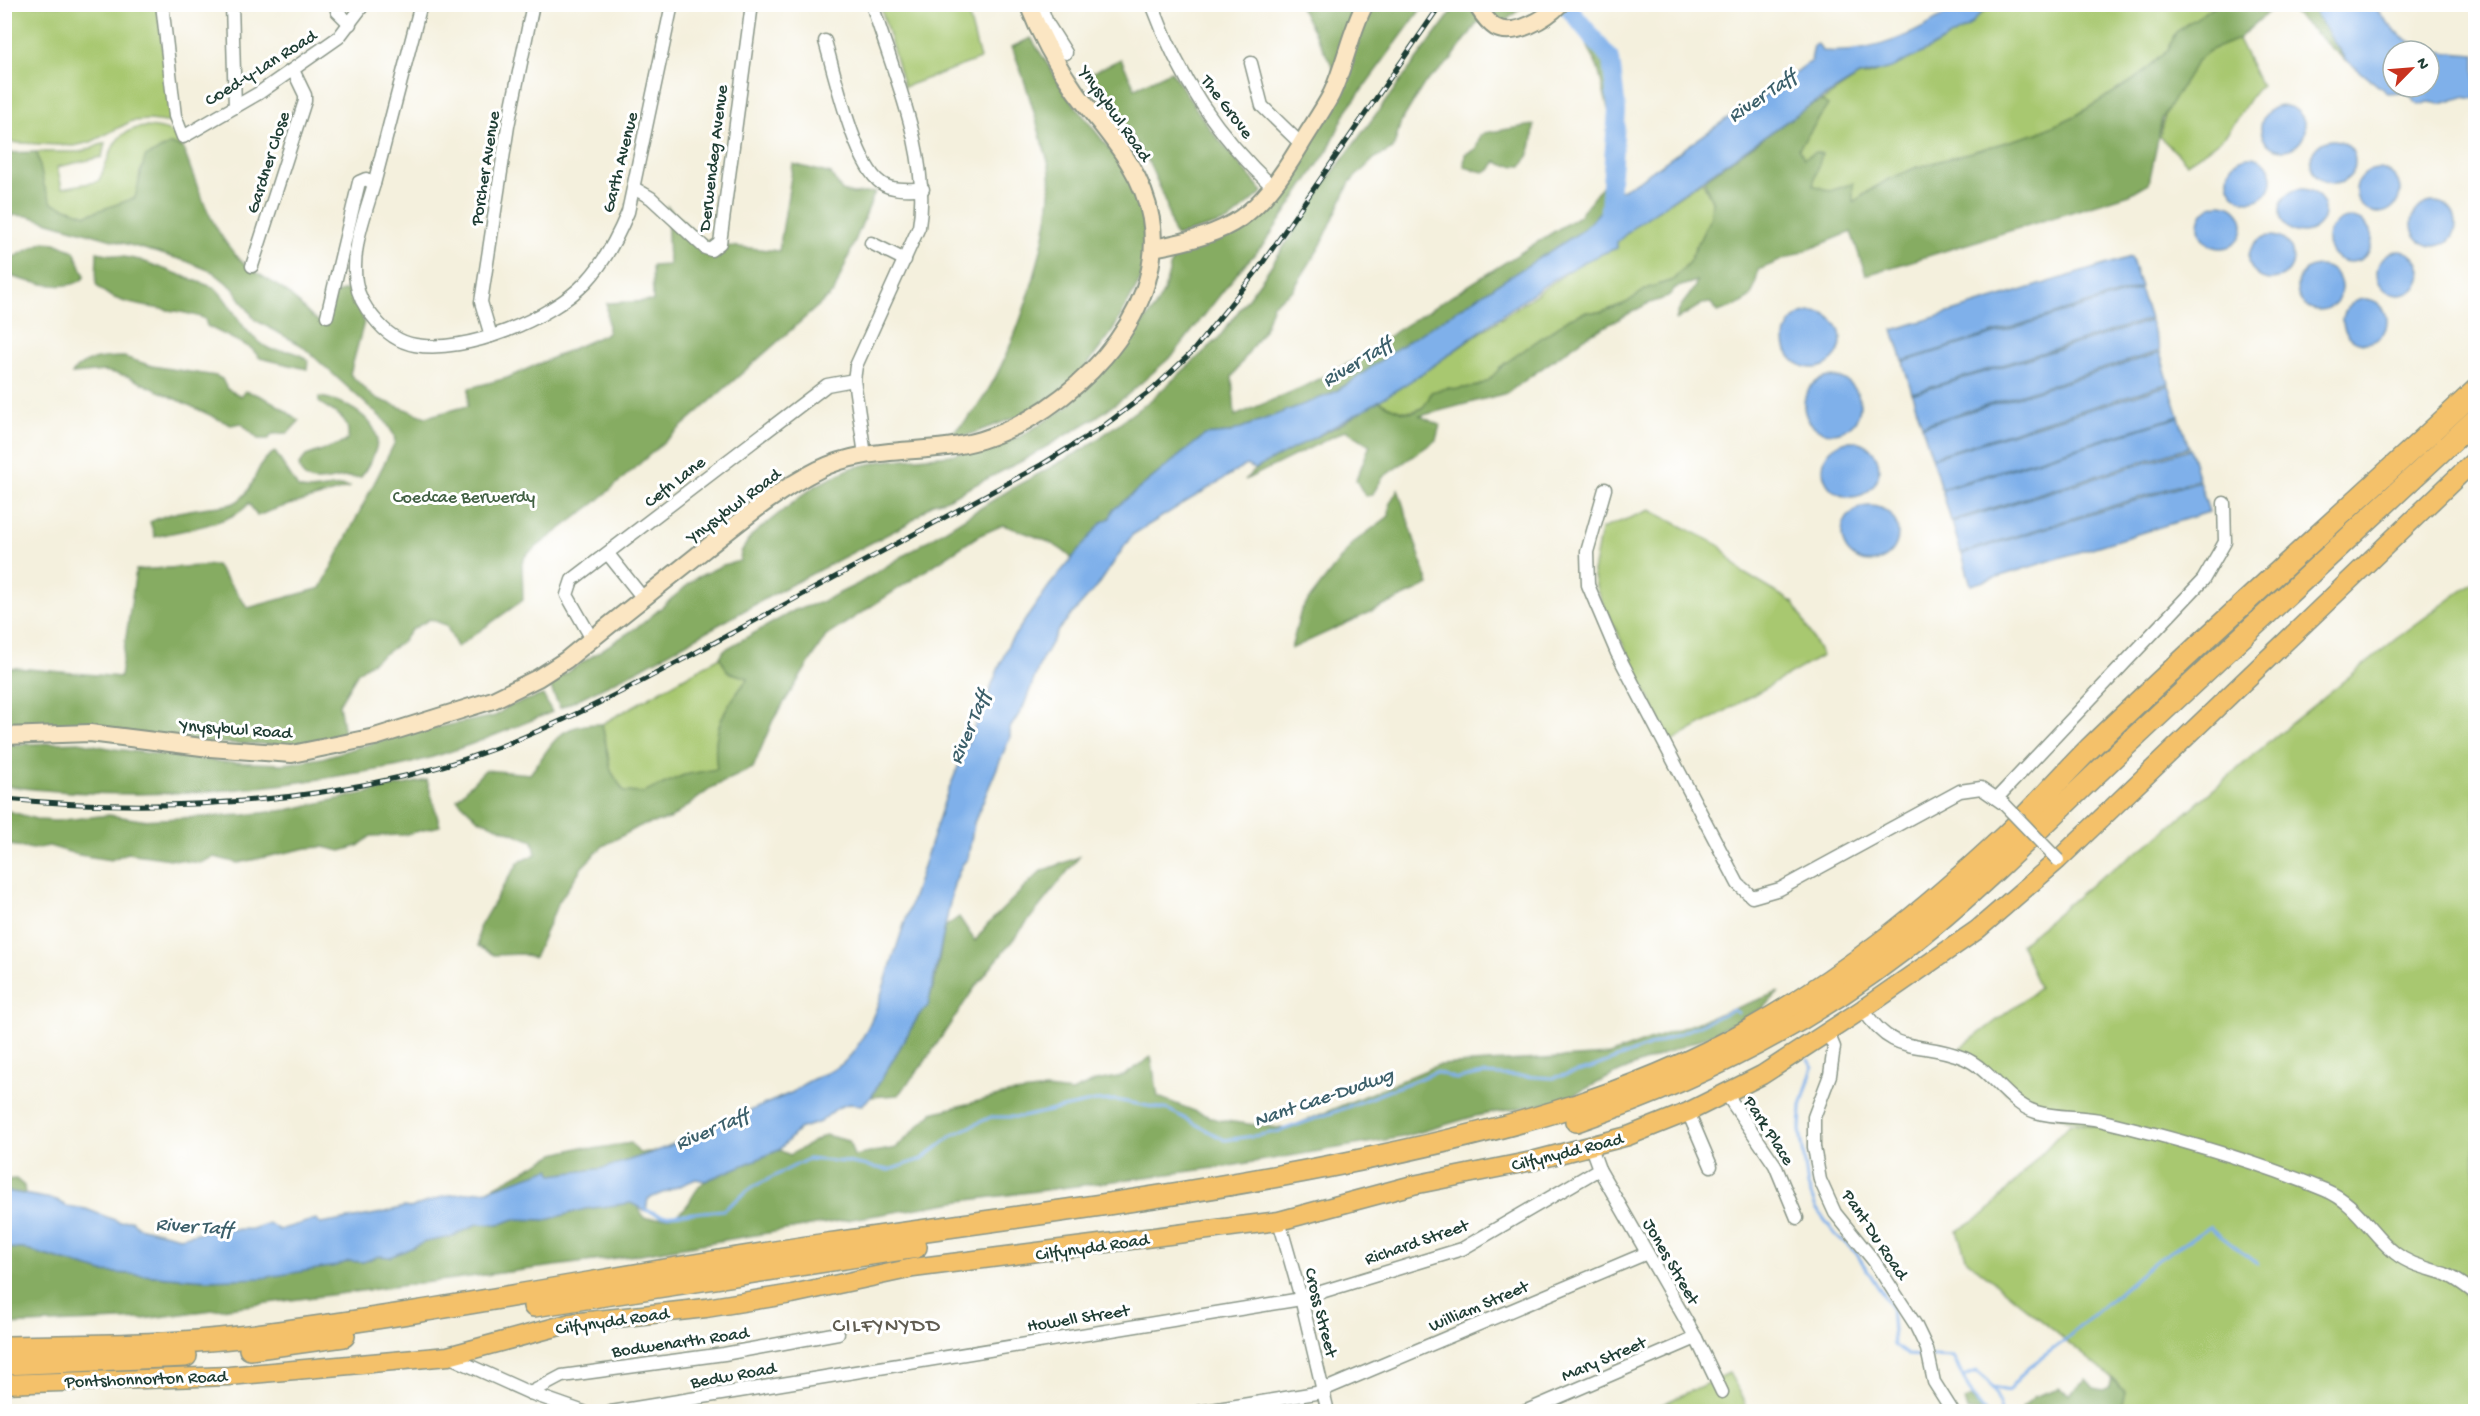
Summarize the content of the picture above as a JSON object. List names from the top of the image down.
{
  "streets": {
    "main road": ["Ynysybwl Road", "Cilfynydd Road", "Pontshonnorton Road"],
    "street": [
      "Coed-y-Lan Road",
      "The Grove",
      "Derwendeg Avenue",
      "Gardner Close",
      "Garth Avenue",
      "Porcher Avenue",
      "Cefn Lane",
      "Park Place",
      "Pant Du Road",
      "Richard Street",
      "Jones Street",
      "William Street",
      "Cross Street",
      "Howell Street",
      "Bodwenarth Road",
      "Mary Street",
      "Bedw Road"
    ]
  },
  "crossings": [
    ["Coed-y-Lan Road", "Gardner Close"],
    ["Ynysybwl Road", "Cefn Lane"],
    ["Derwendeg Avenue", "Garth Avenue"],
    ["Garth Avenue", "Porcher Avenue"],
    ["Park Place", "Cilfynydd Road"],
    ["Cilfynydd Road", "Pant Du Road"],
    ["Cilfynydd Road", "Jones Street"],
    ["Cilfynydd Road", "Cross Street"],
    ["Cilfynydd Road", "Pontshonnorton Road"],
    ["Richard Street", "Jones Street"],
    ["Richard Street", "Cross Street"],
    ["Richard Street", "Howell Street"],
    ["Jones Street", "William Street"],
    ["Jones Street", "Mary Street"],
    ["William Street", "Cross Street"],
    ["Cross Street", "Howell Street"],
    ["Howell Street", "Bedw Road"]
  ],
  "districts": ["CILFYNYDD"],
  "water": ["River Taff", "Nant Cae-Dudwg"],
  "parks": ["Coedcae Berwerdy"],
  "north": "top right"
}
